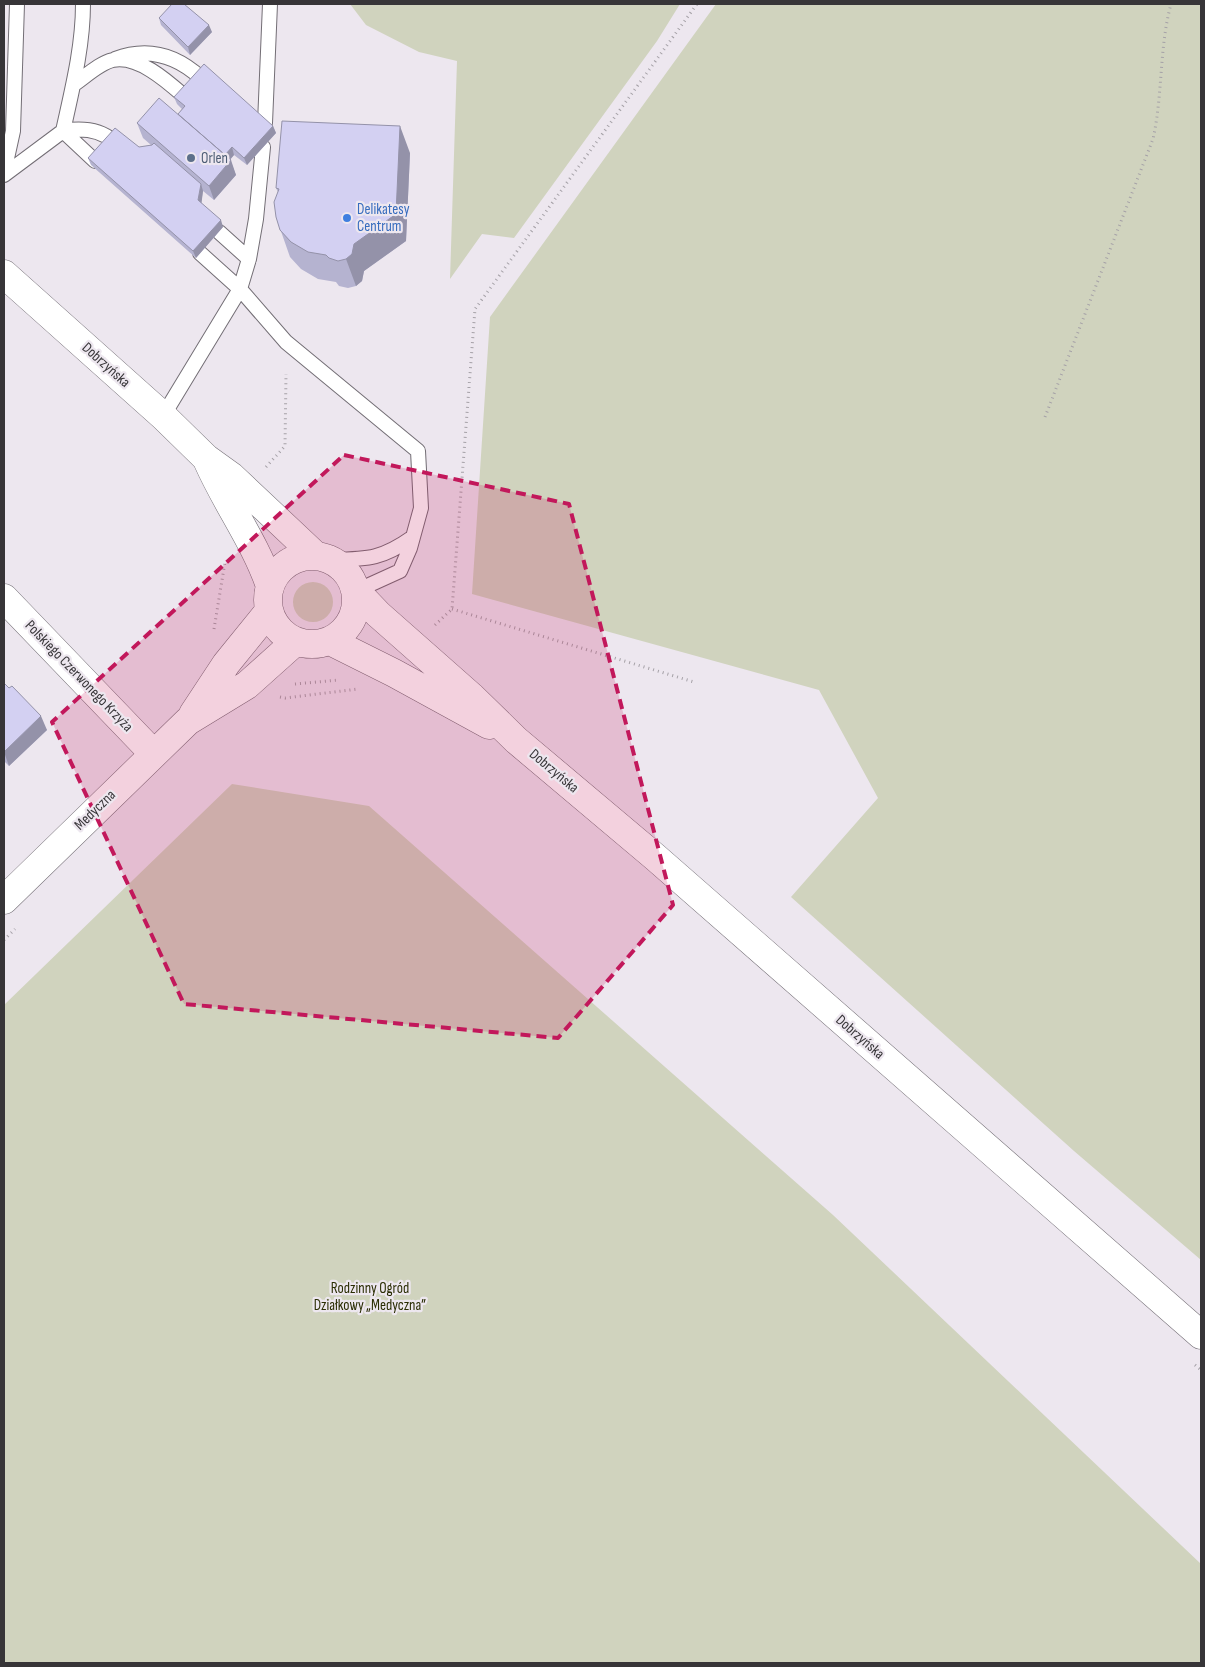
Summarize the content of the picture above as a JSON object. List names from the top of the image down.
{
  "streets": {
    "main road": ["Dobrzyńska", "Polskiego Czerwonego Krzyża", "Medyczna"]
  },
  "crossings": [
    ["Dobrzyńska", "Medyczna"],
    ["Polskiego Czerwonego Krzyża", "Medyczna"]
  ],
  "parks": ["Rodzinny Ogród Działkowy „Medyczna”"],
  "places": ["Orlen", "Delikatesy Centrum"]
}
